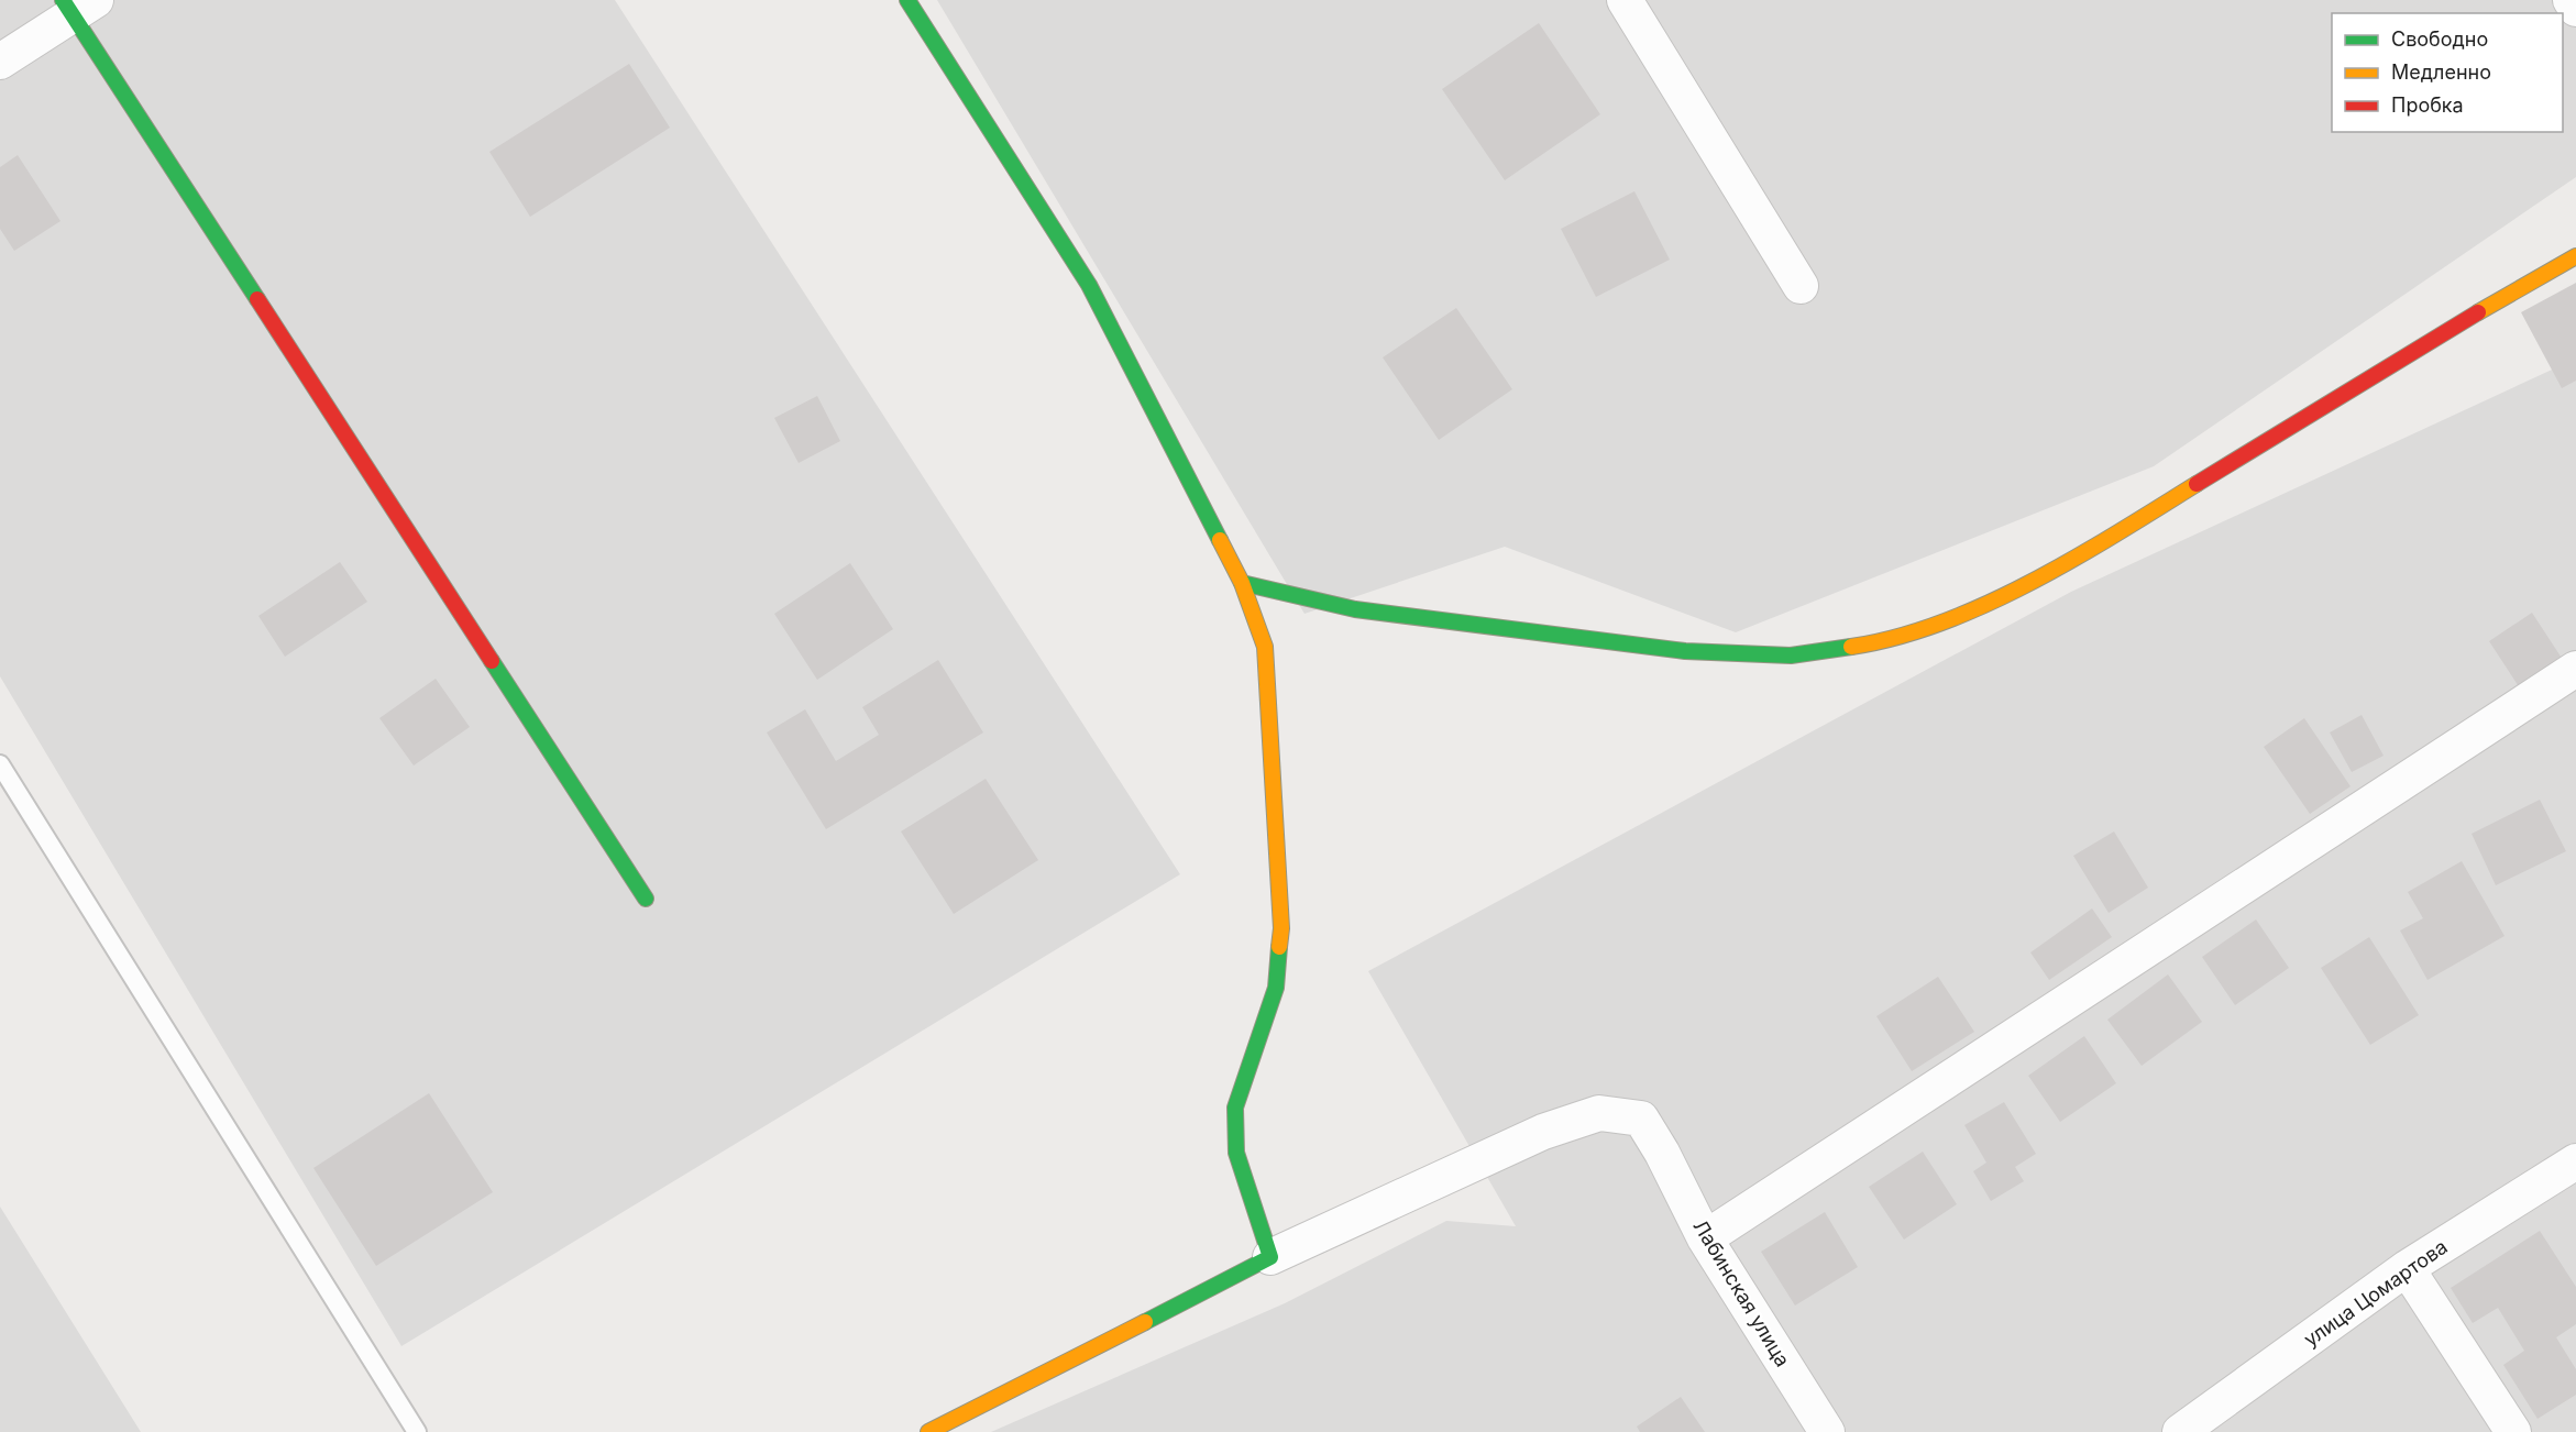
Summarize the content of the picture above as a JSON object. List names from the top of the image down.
{
  "streets": {
    "street": ["Лабинская улица", "улица Цомартова"]
  },
  "legend": ["Свободно", "Медленно", "Пробка"]
}
